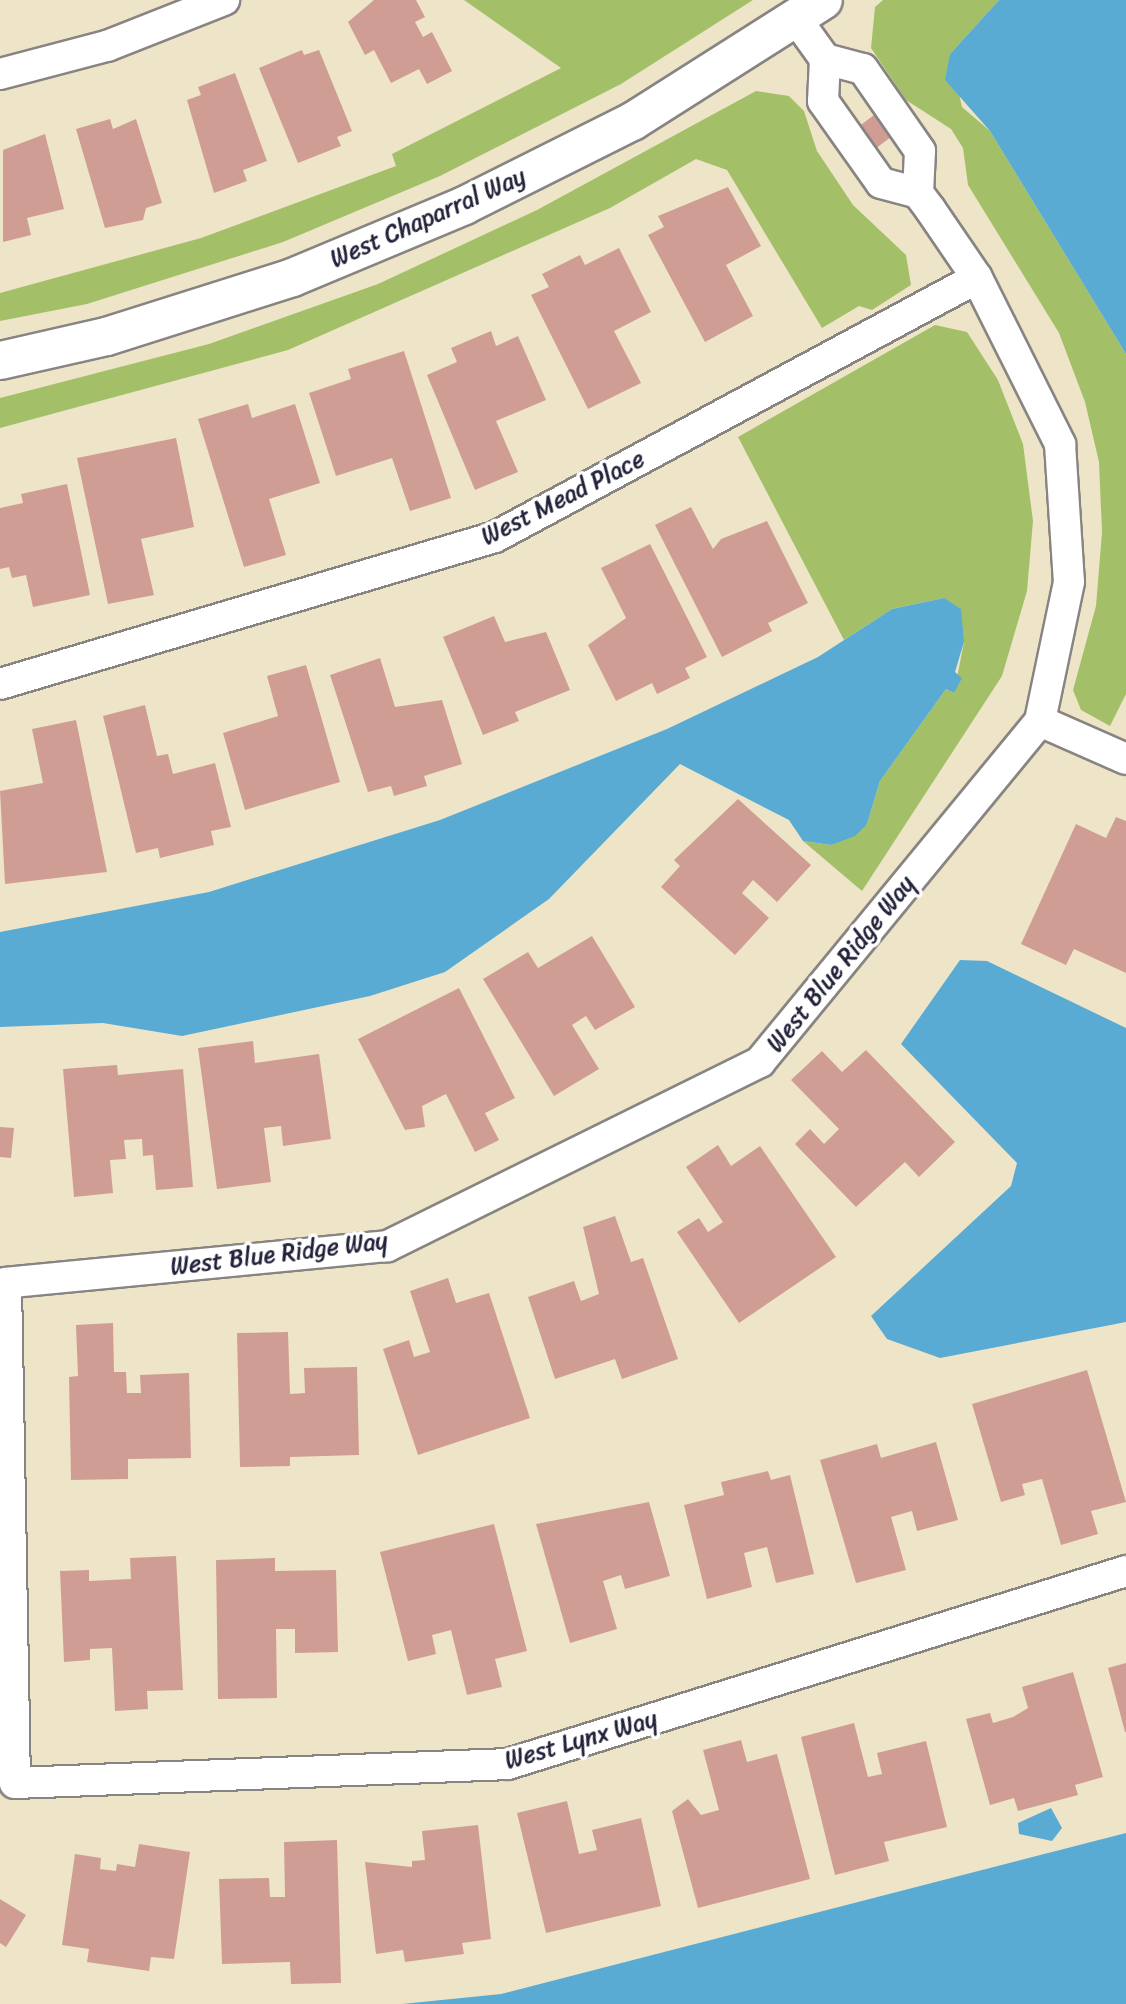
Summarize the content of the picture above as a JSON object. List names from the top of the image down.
{
  "streets": {
    "street": [
      "West Chaparral Way",
      "West Mead Place",
      "West Blue Ridge Way",
      "West Lynx Way"
    ]
  },
  "crossings": [
    ["West Mead Place", "West Blue Ridge Way"],
    ["West Blue Ridge Way", "West Lynx Way"]
  ]
}
